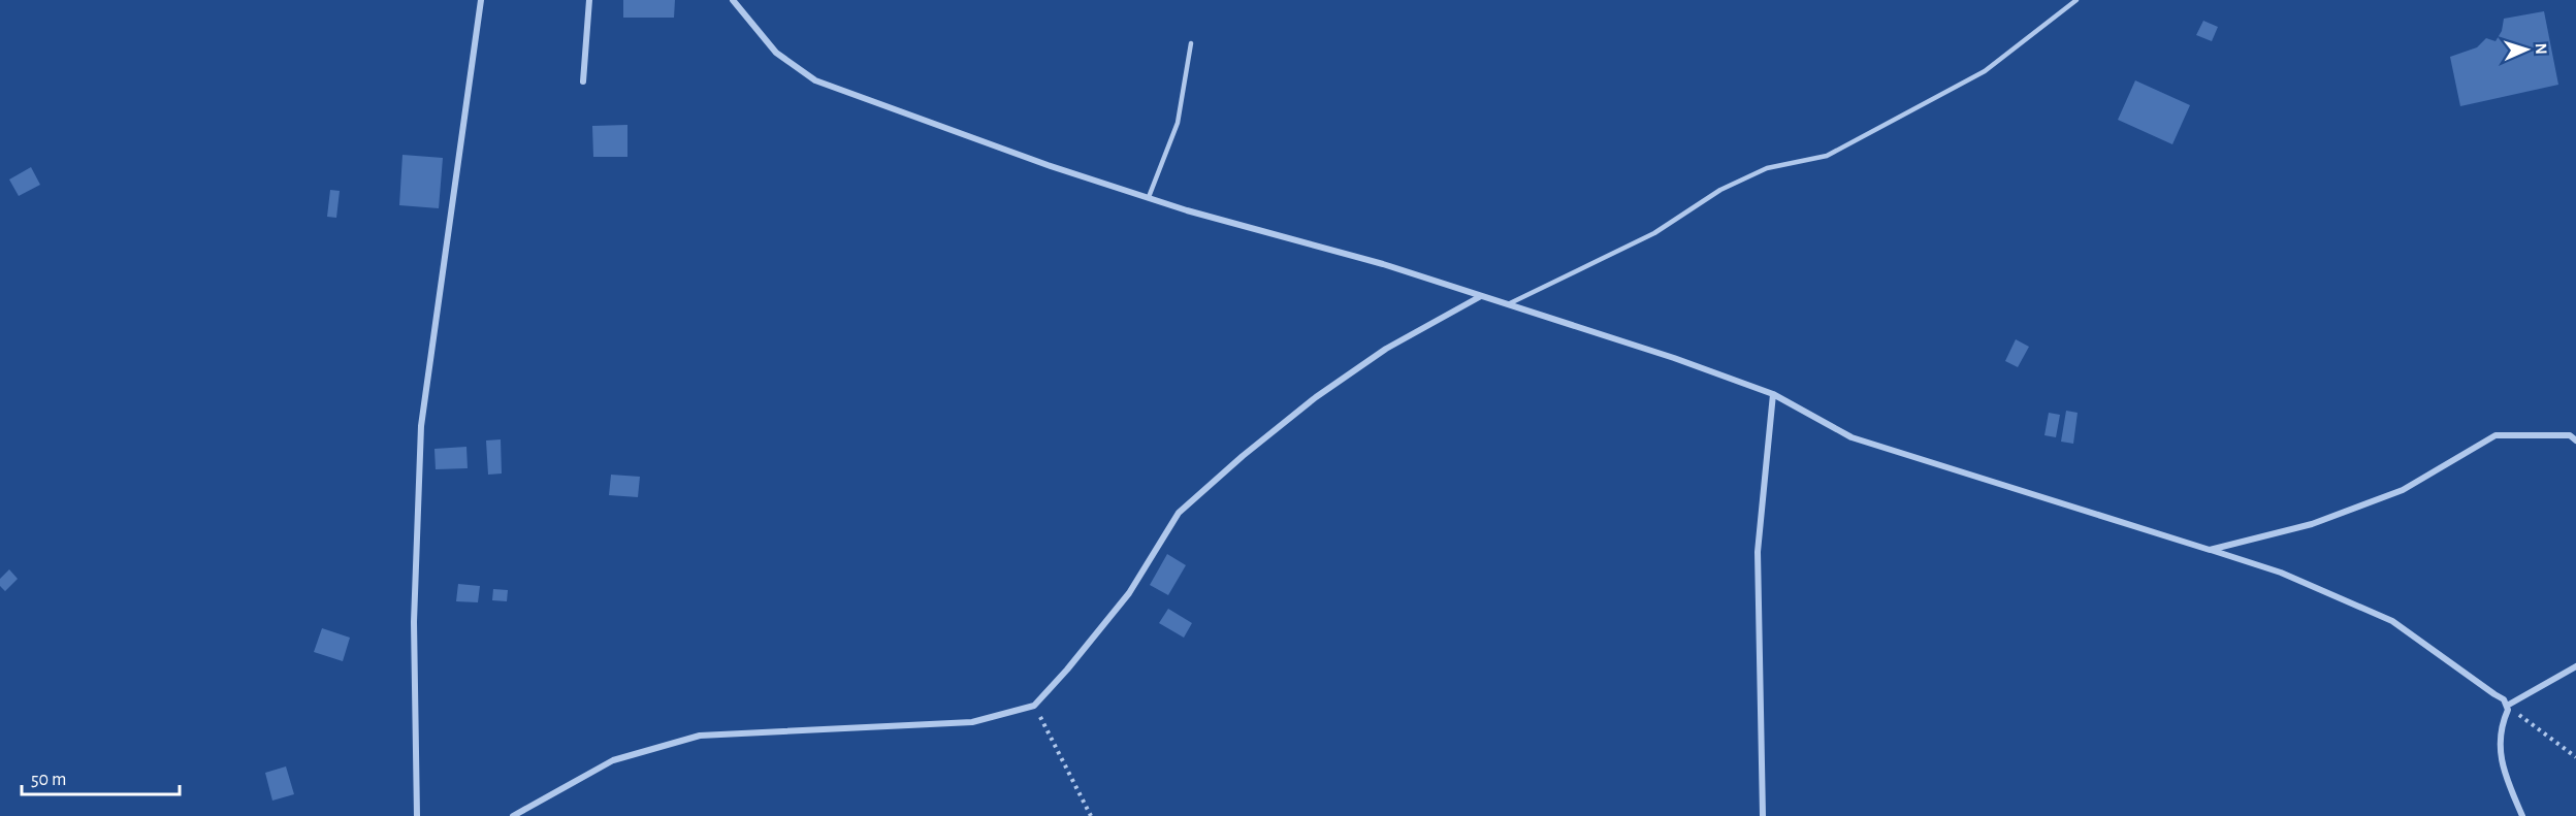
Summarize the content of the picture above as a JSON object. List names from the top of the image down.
{
  "scale_bar": "50 m",
  "north": "right"
}
